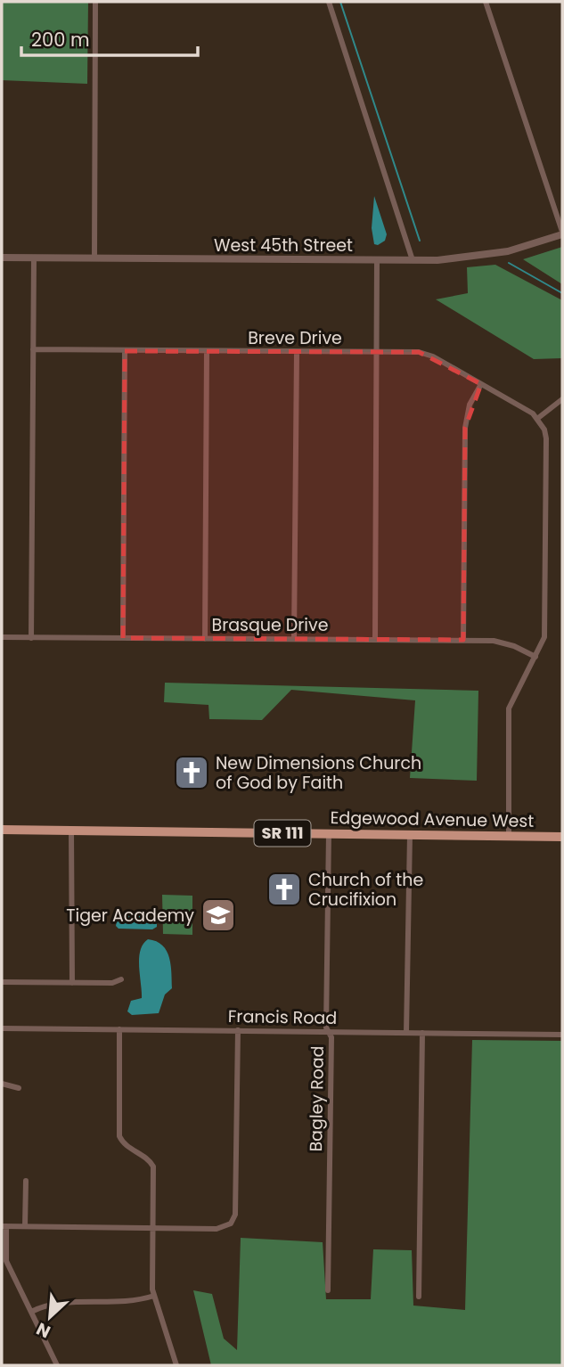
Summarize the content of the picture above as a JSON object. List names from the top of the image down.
{
  "streets": {
    "main road": ["Edgewood Avenue West", "SR 111"],
    "street": [
      "West 45th Street",
      "Breve Drive",
      "Brasque Drive",
      "Francis Road",
      "Bagley Road"
    ]
  },
  "crossings": [
    ["Edgewood Avenue West", "Bagley Road"],
    ["Francis Road", "Bagley Road"]
  ],
  "places": {
    "church": ["New Dimensions Church of God by Faith", "Church of the Crucifixion"],
    "school or university": ["Tiger Academy"]
  },
  "scale_bar": "200 m",
  "north": "bottom left"
}
